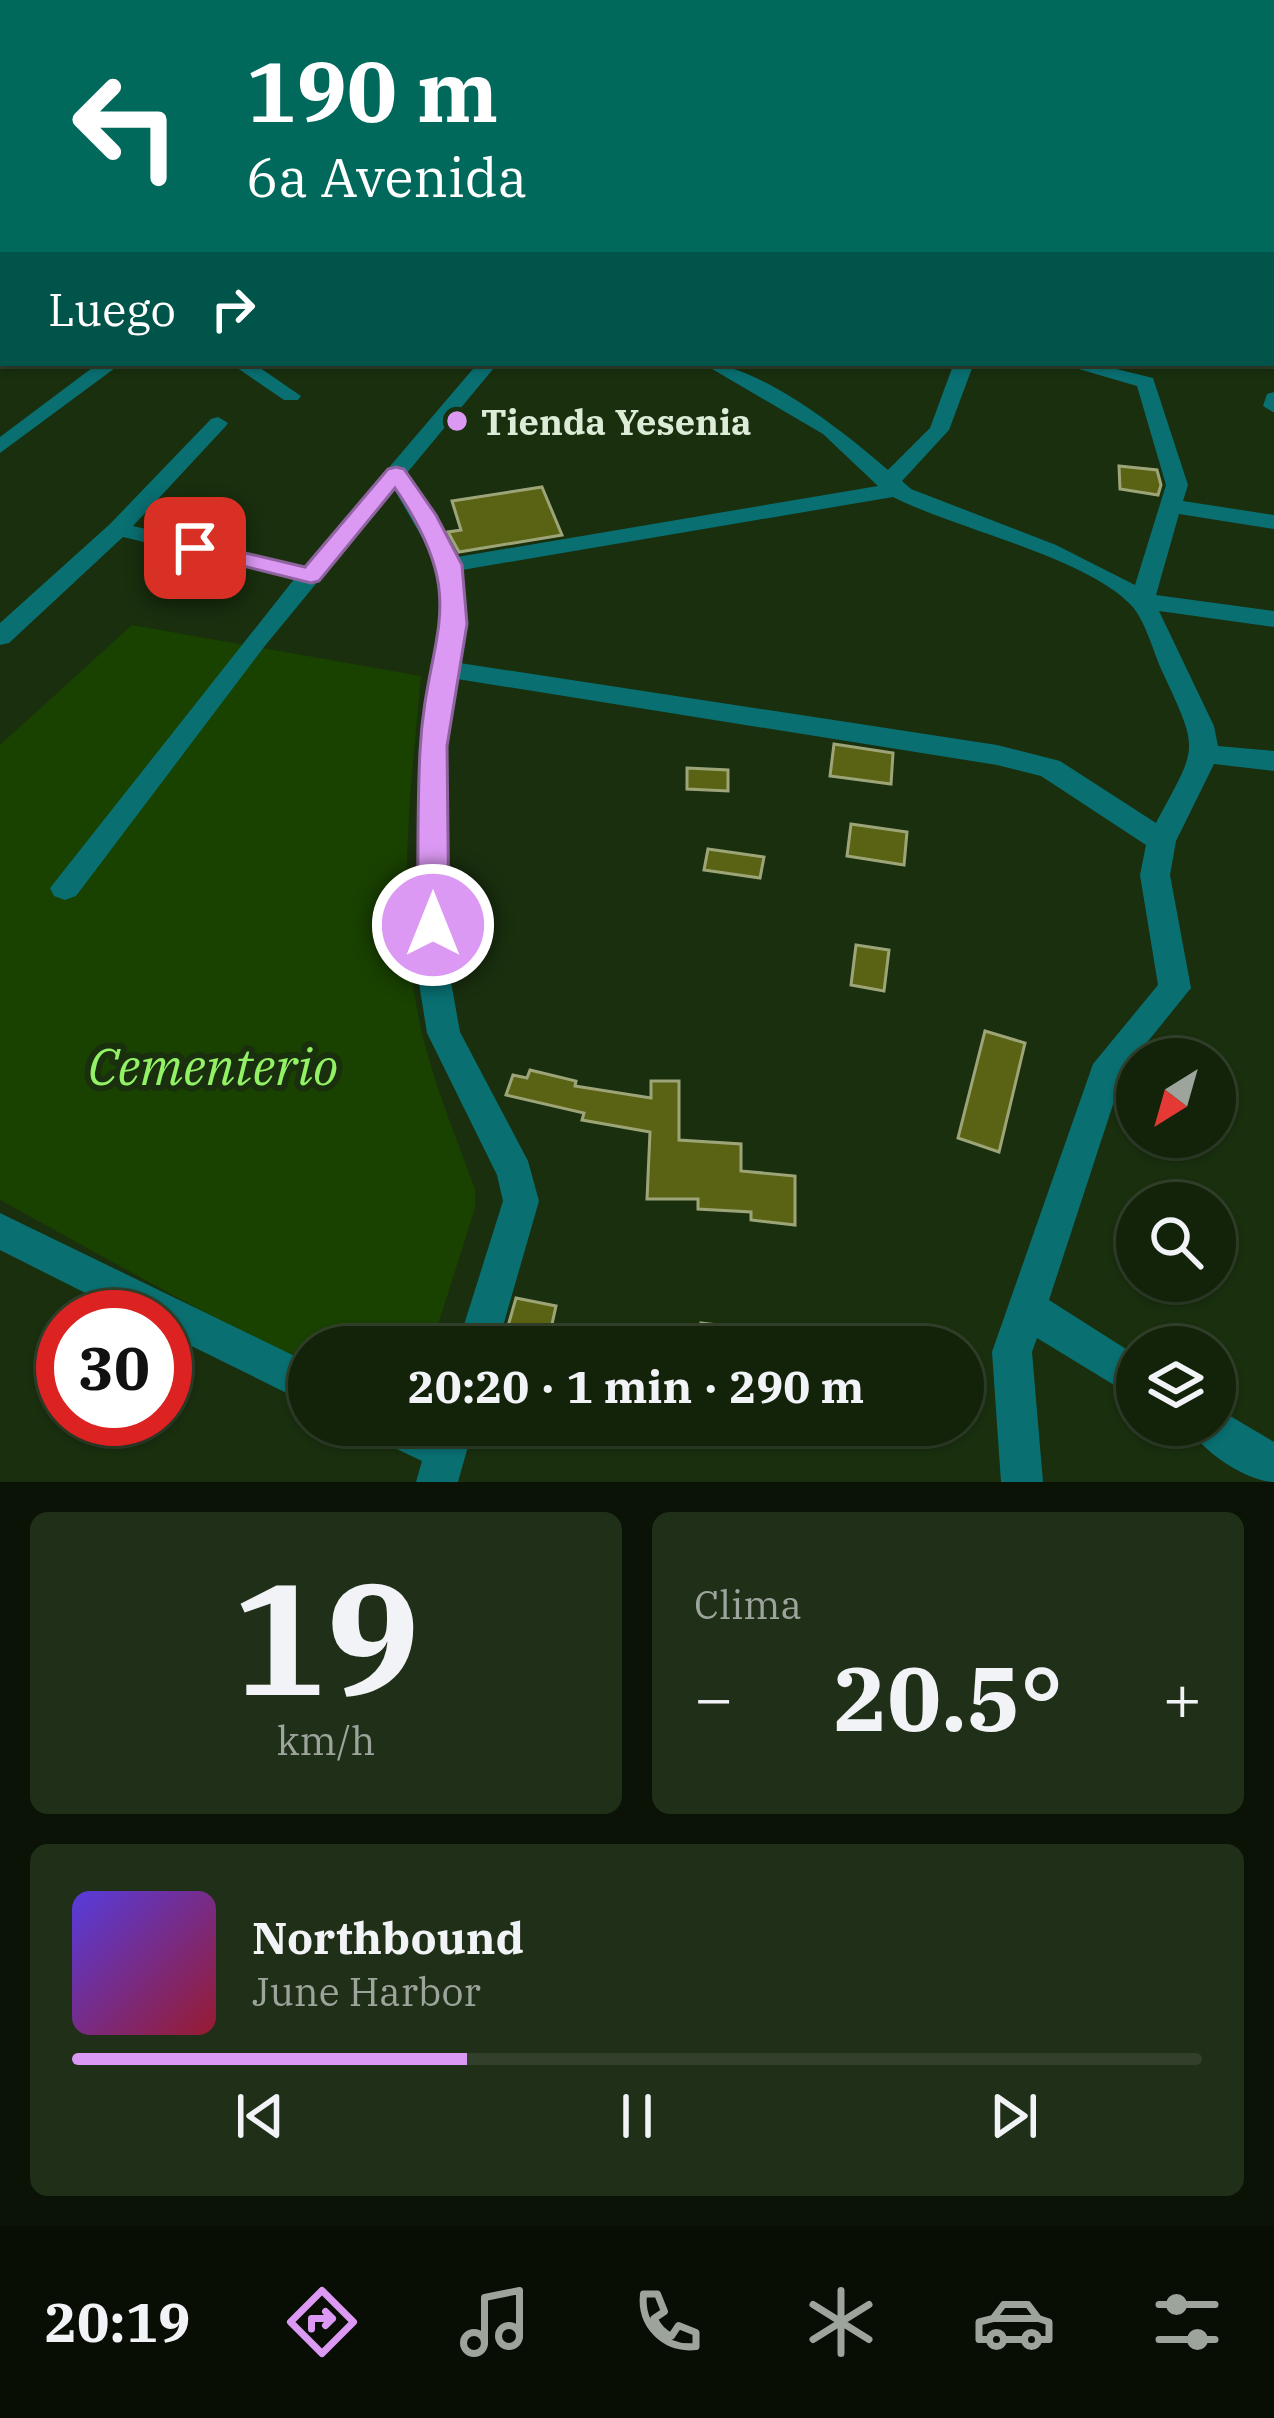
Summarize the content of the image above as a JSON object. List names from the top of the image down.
{
  "parks": ["Cementerio"],
  "places": ["Tienda Yesenia"],
  "north": "bottom left",
  "page": {
    "turn": ["190 m", "6a Avenida"],
    "then": "Luego",
    "limit": "30",
    "trip": "20:20 · 1 min · 290 m",
    "tile": [
      ["19", "km/h"],
      "Clima"
    ],
    "heat": ["−", "20.5°", "+"],
    "song": ["Northbound", "June Harbor"],
    "tabs": "20:19"
  }
}
